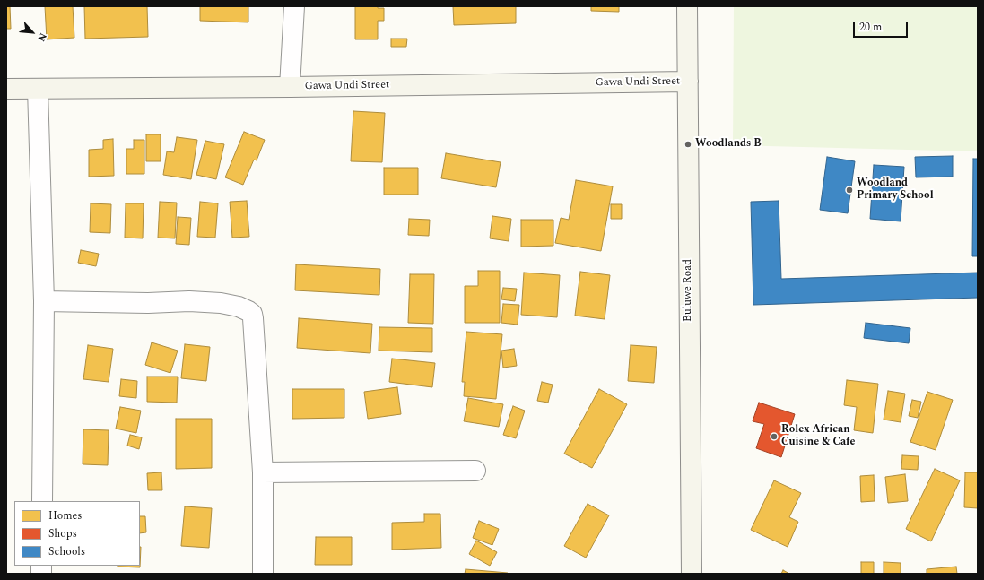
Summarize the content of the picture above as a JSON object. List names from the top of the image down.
{
  "streets": {
    "street": ["Gawa Undi Street", "Buluwe Road"]
  },
  "crossings": [
    ["Gawa Undi Street", "Buluwe Road"]
  ],
  "places": ["Woodlands B", "Woodland Primary School", "Rolex African Cuisine & Cafe"],
  "legend": ["Homes", "Shops", "Schools"],
  "scale_bar": "20 m",
  "north": "bottom right"
}
